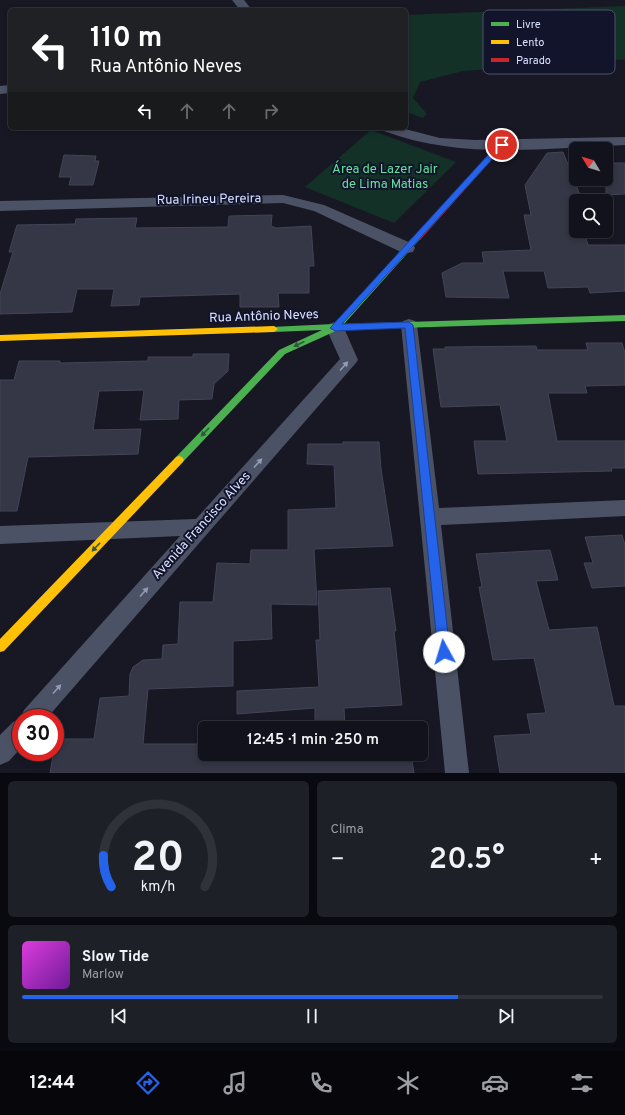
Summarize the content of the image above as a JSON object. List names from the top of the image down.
{
  "streets": {
    "street": ["Rua Irineu Pereira", "Rua Antônio Neves", "Avenida Francisco Alves"]
  },
  "crossings": [
    ["Rua Antônio Neves", "Avenida Francisco Alves"]
  ],
  "parks": ["Área de Lazer Jair de Lima Matias"],
  "legend": ["Livre", "Lento", "Parado"],
  "north": "top left",
  "page": {
    "turn": ["110 m", "Rua Antônio Neves"],
    "limit": "30",
    "trip": "12:45 · 1 min · 250 m",
    "tile": "Clima",
    "heat": ["−", "20.5°", "+"],
    "song": ["Slow Tide", "Marlow"],
    "tabs": "12:44",
    "gauge": ["20", "km/h"]
  }
}
